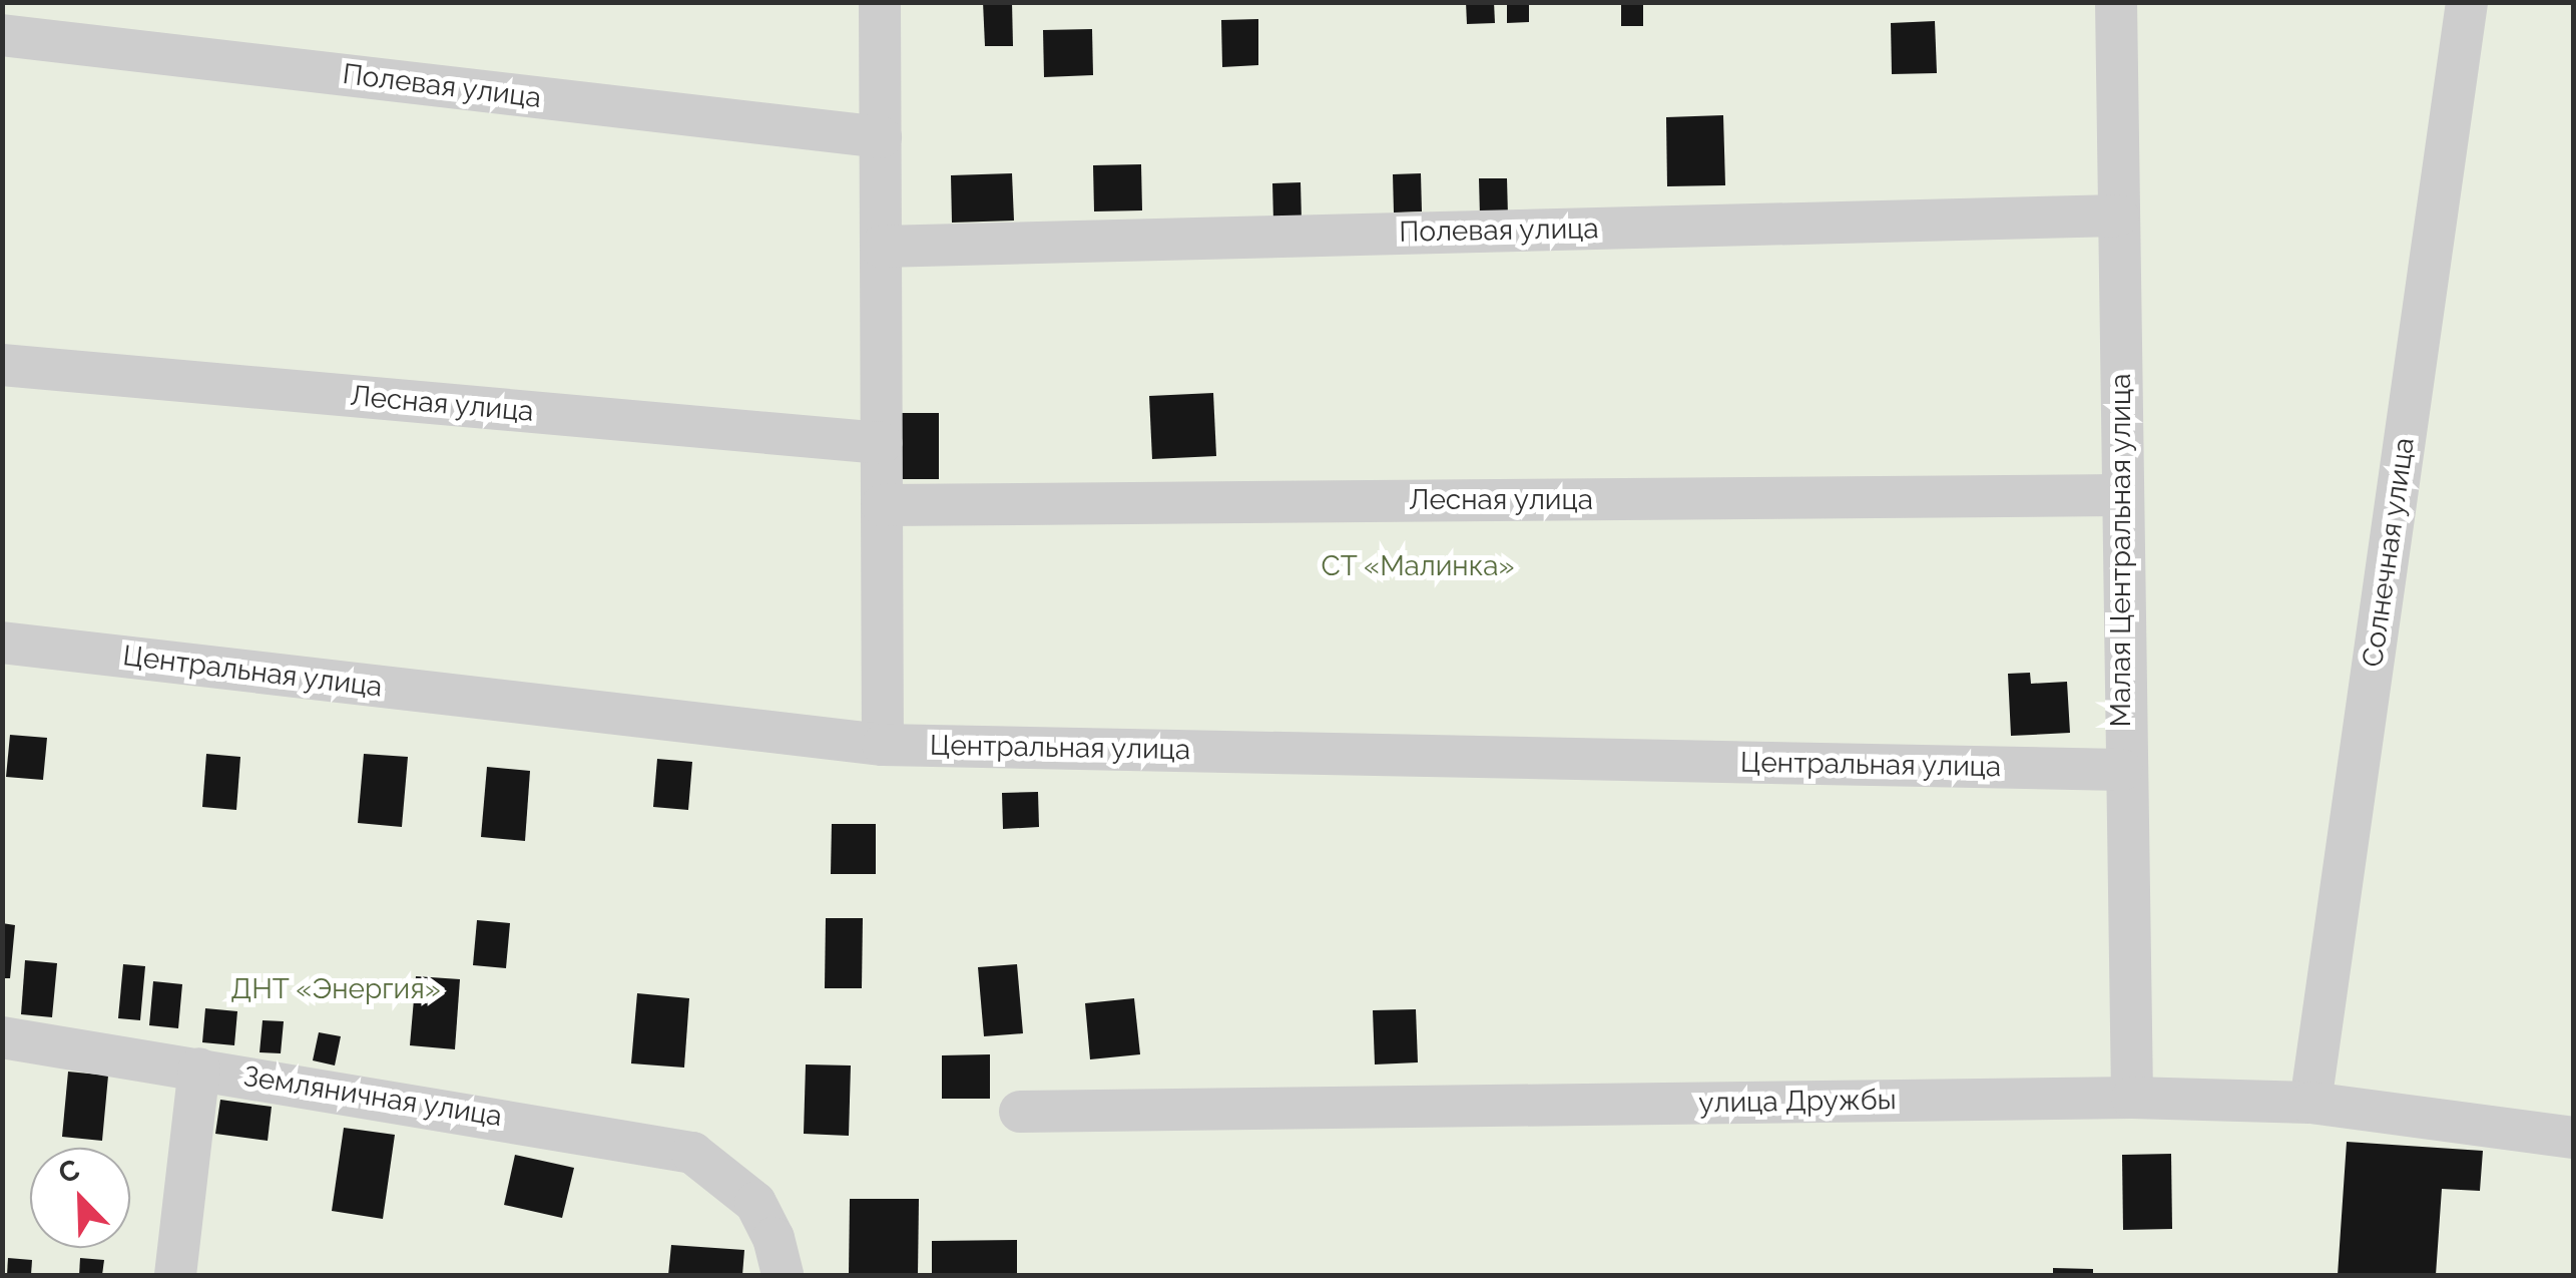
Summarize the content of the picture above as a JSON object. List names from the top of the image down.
{
  "streets": {
    "street": [
      "Полевая улица",
      "Лесная улица",
      "Малая Центральная улица",
      "Солнечная улица",
      "Центральная улица",
      "Земляничная улица",
      "улица Дружбы"
    ]
  },
  "crossings": [
    ["Полевая улица", "Малая Центральная улица"],
    ["Лесная улица", "Малая Центральная улица"],
    ["Малая Центральная улица", "Центральная улица"],
    ["Малая Центральная улица", "улица Дружбы"],
    ["Солнечная улица", "улица Дружбы"]
  ],
  "parks": ["CТ «Малинка»", "ДНТ «Энергия»"],
  "north": "top left"
}
